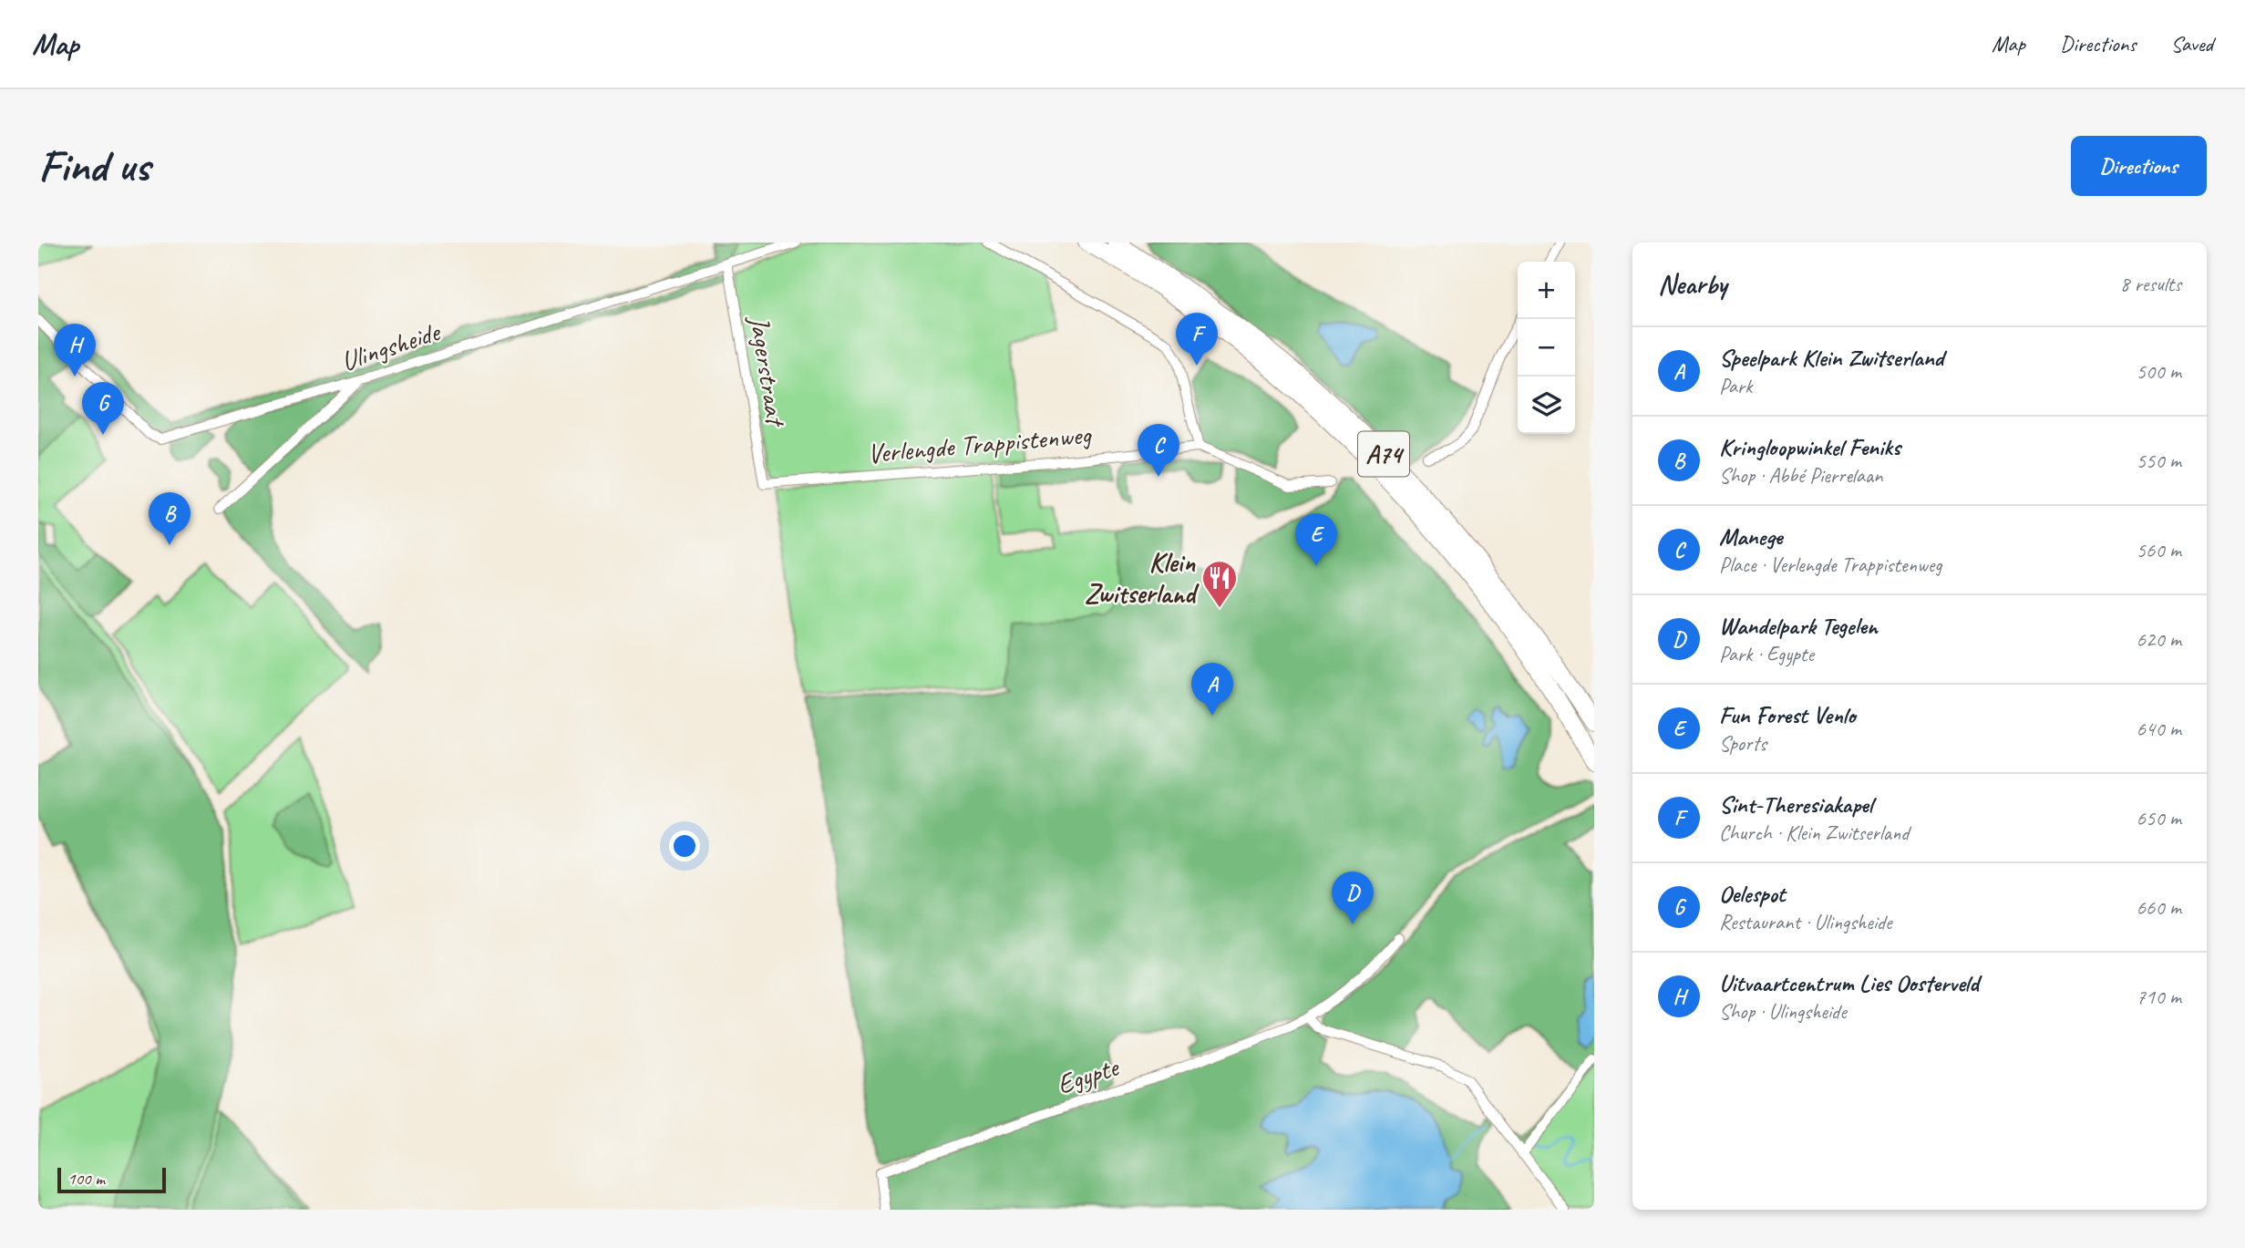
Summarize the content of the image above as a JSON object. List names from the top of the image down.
{
  "streets": {
    "highway": ["A74"],
    "street": [
      "Ulingsheide",
      "Jagerstraat",
      "Verlengde Trappistenweg",
      "Egypte"
    ]
  },
  "crossings": [
    ["Ulingsheide", "Jagerstraat"],
    ["Jagerstraat", "Verlengde Trappistenweg"]
  ],
  "places": {
    "restaurant": ["Klein Zwitserland"]
  },
  "scale_bar": "100 m",
  "page": {
    "header": "Map",
    "nav": ["Map", "Directions", "Saved"],
    "buttons": "Directions",
    "title": "Find us",
    "heading": ["Nearby", "8 results"],
    "map_buttons": ["+", "−"],
    "pins": [
      "F",
      "H",
      "G",
      "C",
      "B",
      "E",
      "A",
      "D"
    ],
    "list": [
      {
        "mark": "A",
        "name": "Speelpark Klein Zwitserland",
        "note": "Park",
        "value": "500 m"
      },
      {
        "mark": "B",
        "name": "Kringloopwinkel Feniks",
        "note": "Shop · Abbé Pierrelaan",
        "value": "550 m"
      },
      {
        "mark": "C",
        "name": "Manege",
        "note": "Place · Verlengde Trappistenweg",
        "value": "560 m"
      },
      {
        "mark": "D",
        "name": "Wandelpark Tegelen",
        "note": "Park · Egypte",
        "value": "620 m"
      },
      {
        "mark": "E",
        "name": "Fun Forest Venlo",
        "note": "Sports",
        "value": "640 m"
      },
      {
        "mark": "F",
        "name": "Sint-Theresiakapel",
        "note": "Church · Klein Zwitserland",
        "value": "650 m"
      },
      {
        "mark": "G",
        "name": "Oelespot",
        "note": "Restaurant · Ulingsheide",
        "value": "660 m"
      },
      {
        "mark": "H",
        "name": "Uitvaartcentrum Lies Oosterveld",
        "note": "Shop · Ulingsheide",
        "value": "710 m"
      }
    ],
    "scale": "100 m"
  }
}
